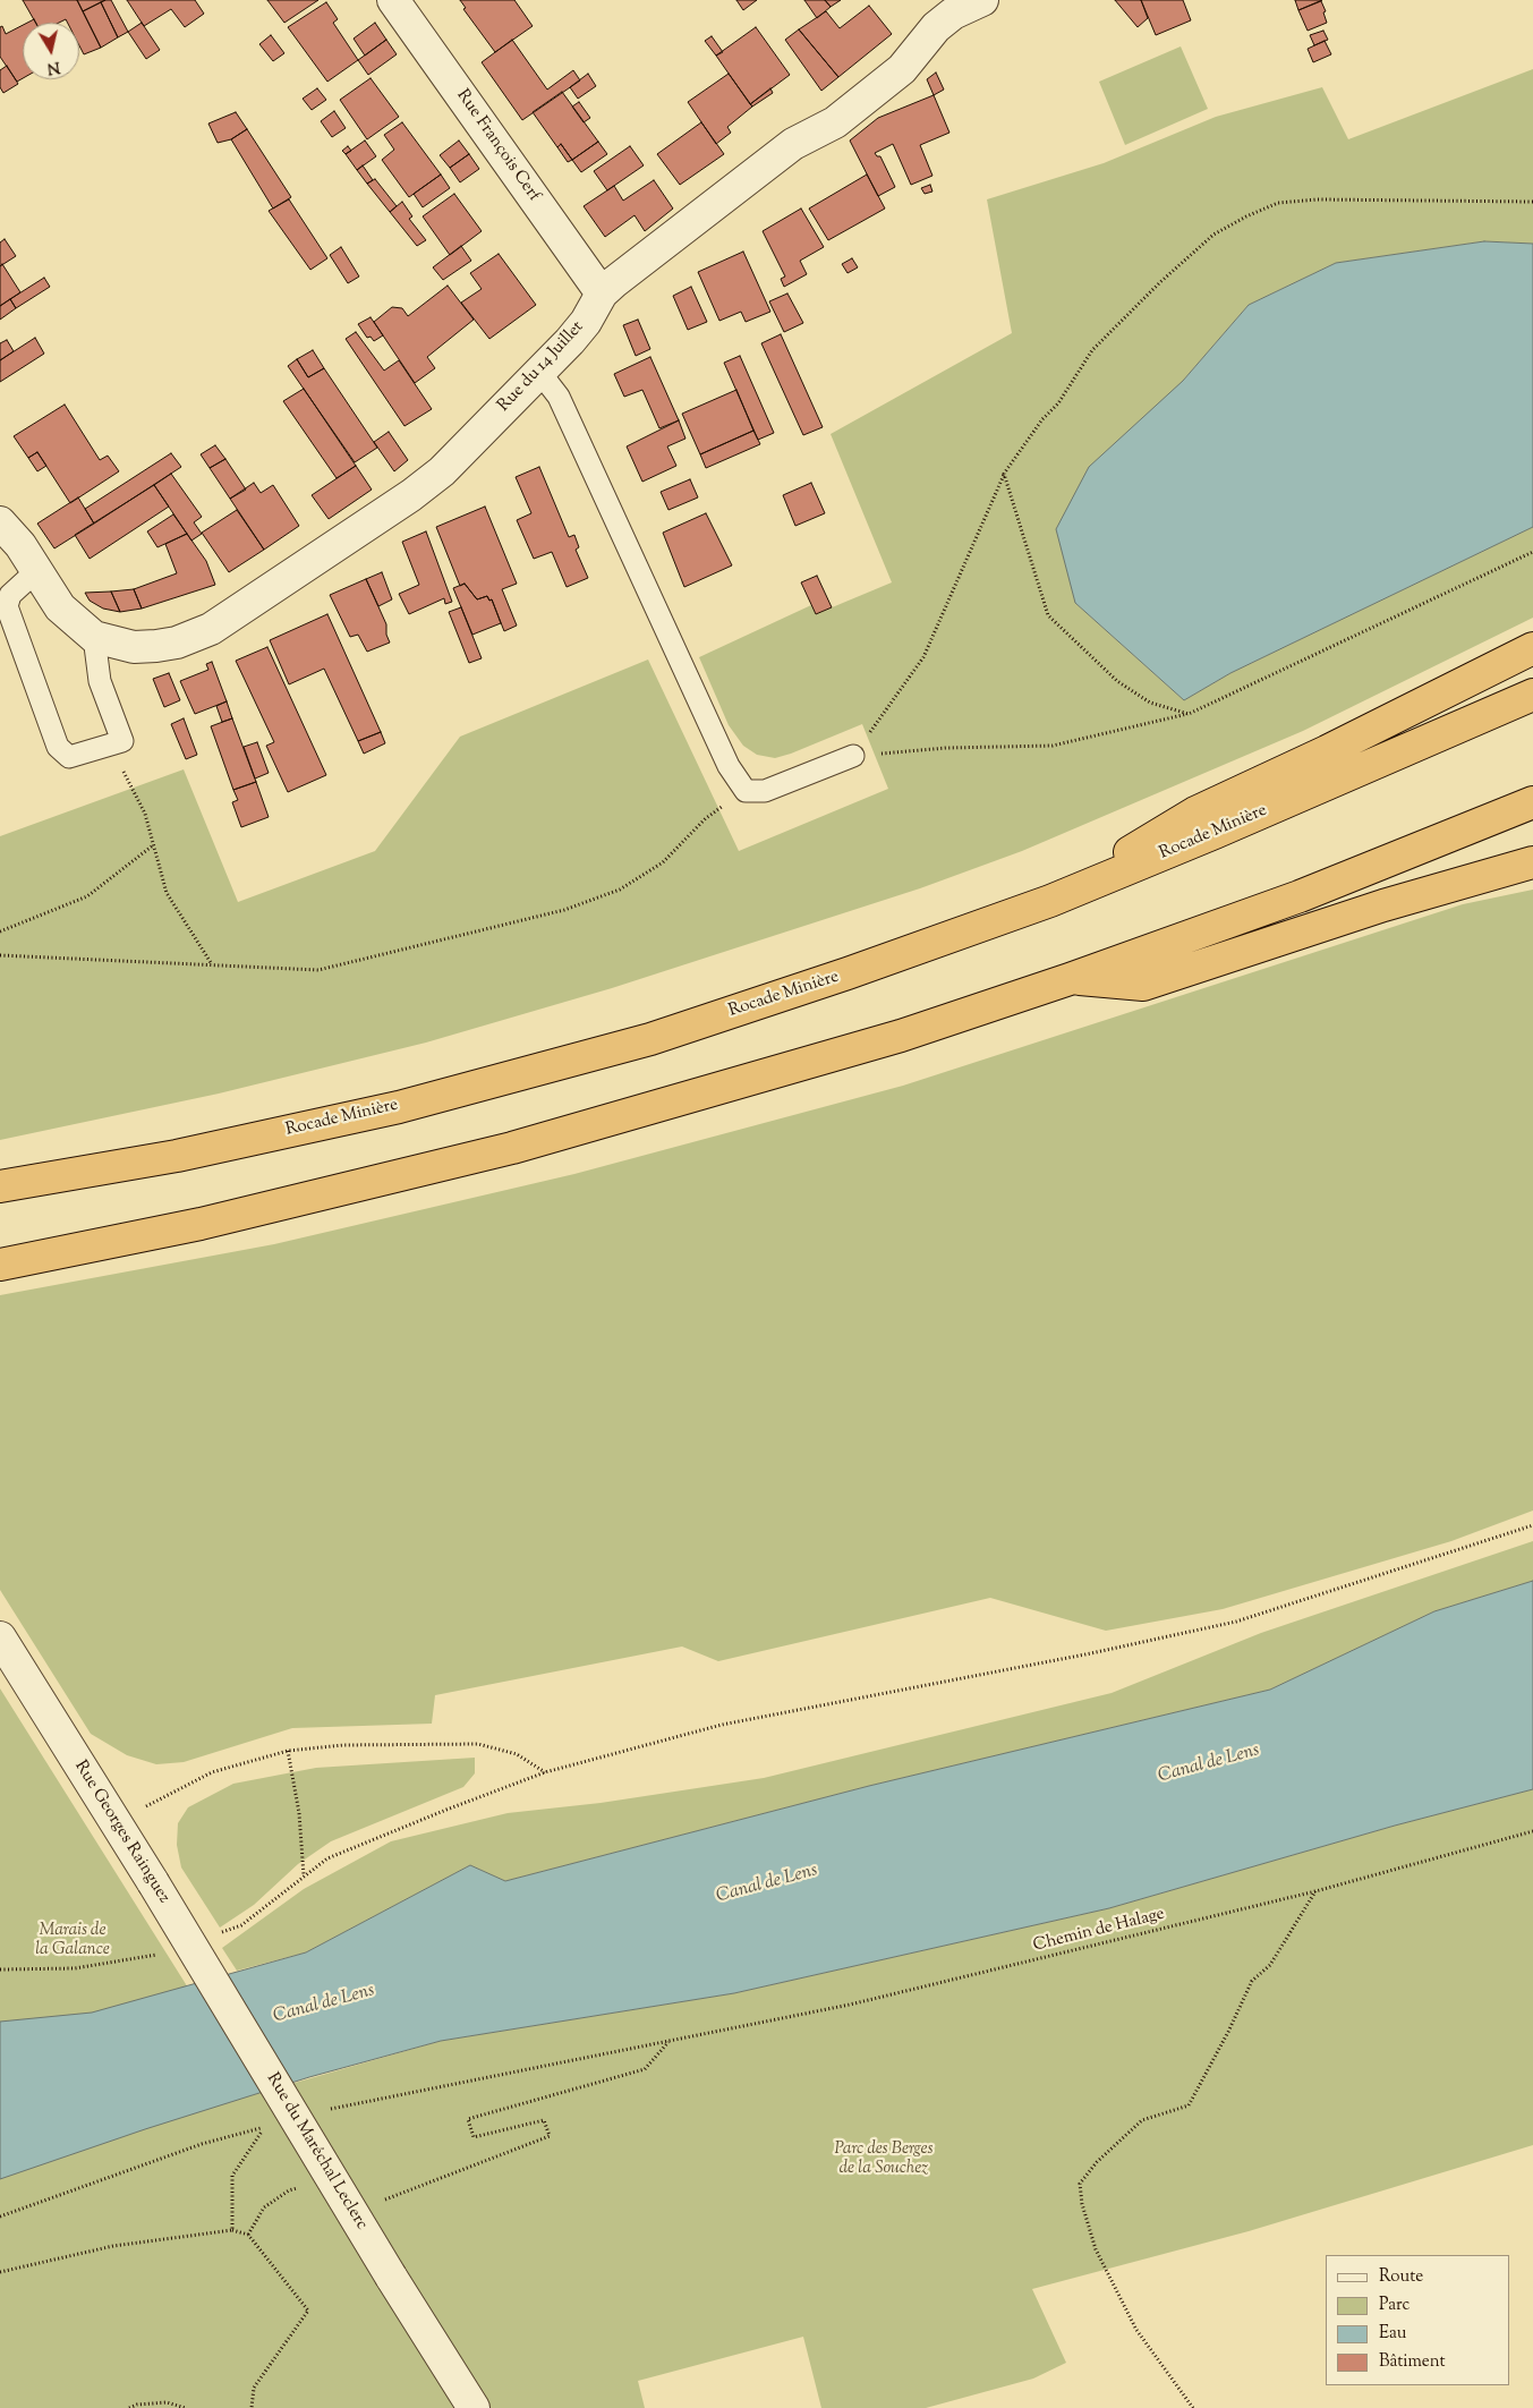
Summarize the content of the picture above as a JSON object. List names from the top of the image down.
{
  "streets": {
    "highway": ["Rocade Minière"],
    "street": [
      "Rue François Cerf",
      "Rue du 14 Juillet",
      "Rue Georges Rainguez",
      "Rue du Maréchal Leclerc"
    ],
    "path": ["Chemin de Halage"]
  },
  "crossings": [
    ["Rue François Cerf", "Rue du 14 Juillet"],
    ["Rue Georges Rainguez", "Rue du Maréchal Leclerc"],
    ["Chemin de Halage", "Rue du Maréchal Leclerc"]
  ],
  "water": ["Canal de Lens"],
  "parks": ["Marais de la Galance", "Parc des Berges de la Souchez"],
  "legend": [
    "Route",
    "Parc",
    "Eau",
    "Bâtiment"
  ],
  "north": "bottom"
}
